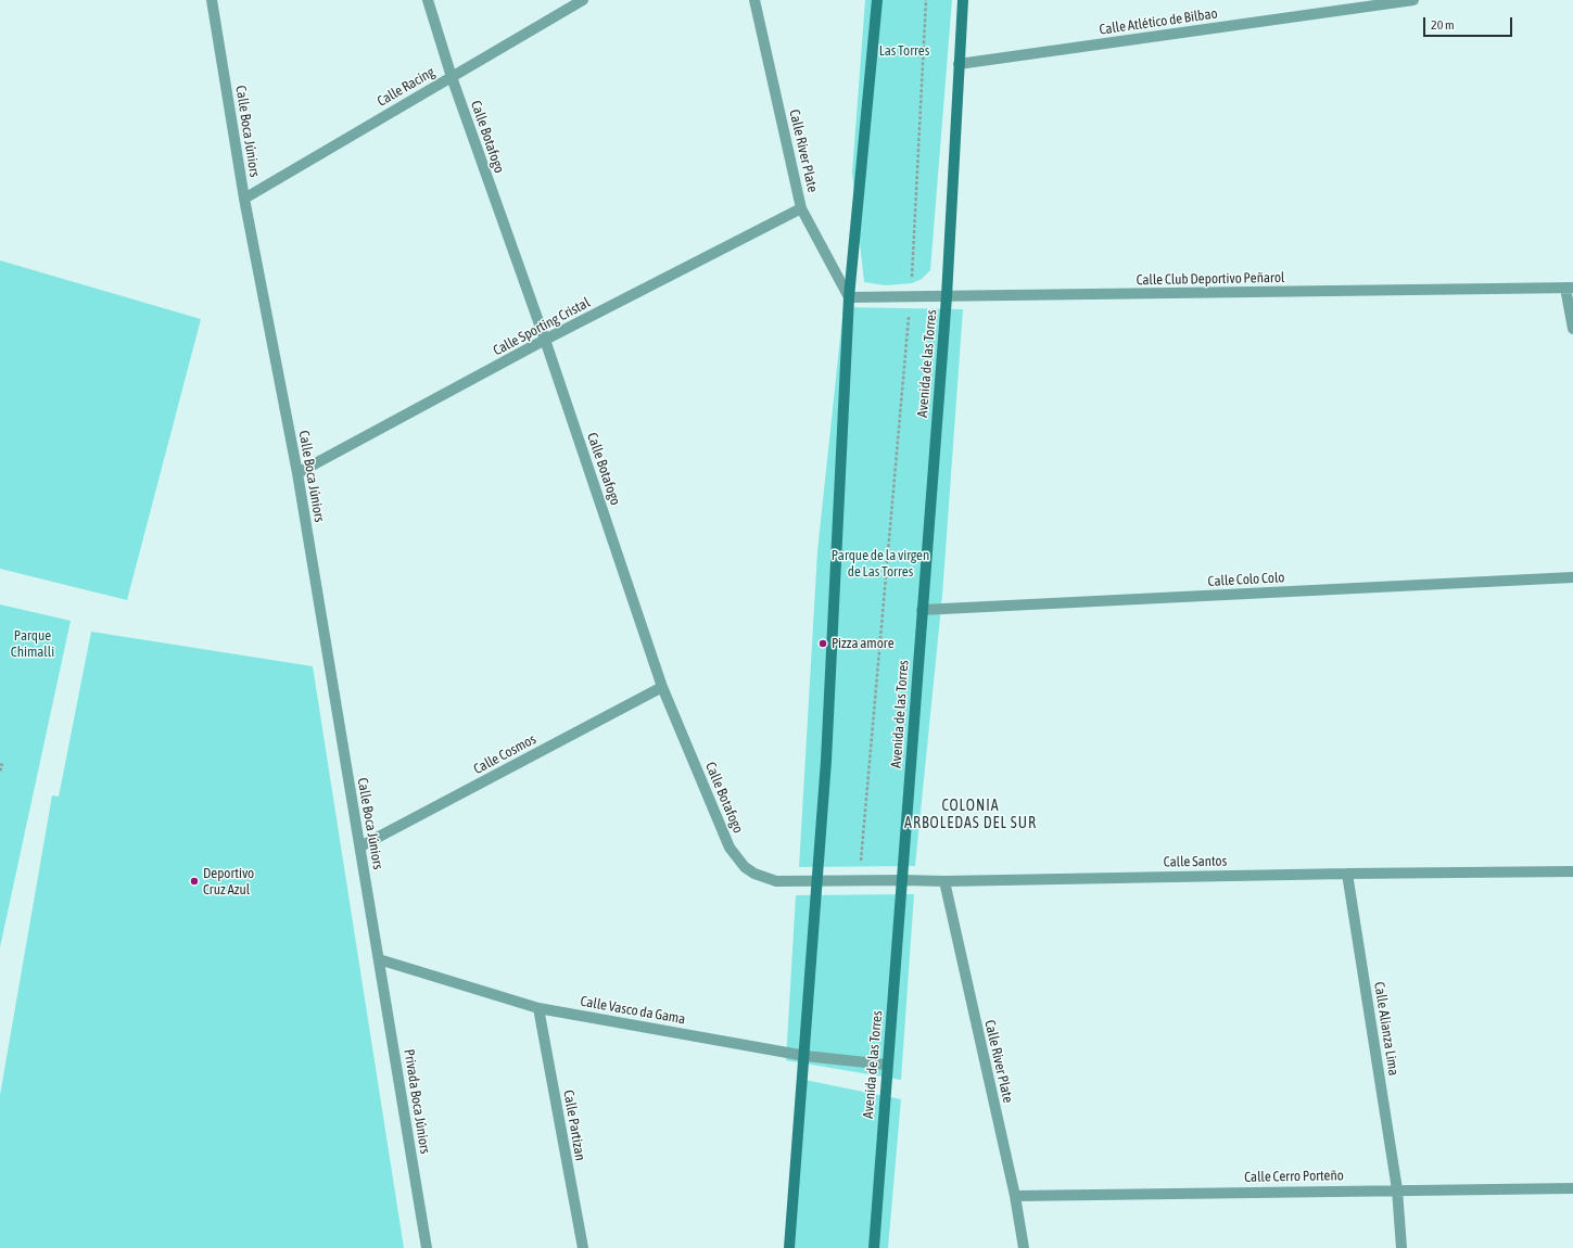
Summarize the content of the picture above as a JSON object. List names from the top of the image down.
{
  "streets": {
    "street": [
      "Calle Atlético de Bilbao",
      "Calle Racing",
      "Calle Boca Júniors",
      "Calle Botafogo",
      "Calle River Plate",
      "Calle Club Deportivo Peñarol",
      "Calle Sporting Cristal",
      "Avenida de las Torres",
      "Calle Colo Colo",
      "Calle Cosmos",
      "Calle Santos",
      "Calle Vasco da Gama",
      "Calle Alianza Lima",
      "Privada Boca Júniors",
      "Calle Partizan",
      "Calle Cerro Porteño"
    ]
  },
  "crossings": [
    ["Calle Atlético de Bilbao", "Avenida de las Torres"],
    ["Calle Racing", "Calle Boca Júniors"],
    ["Calle Racing", "Calle Botafogo"],
    ["Calle Boca Júniors", "Calle Sporting Cristal"],
    ["Calle Boca Júniors", "Calle Cosmos"],
    ["Calle Boca Júniors", "Calle Vasco da Gama"],
    ["Calle Boca Júniors", "Privada Boca Júniors"],
    ["Calle Botafogo", "Calle Sporting Cristal"],
    ["Calle Botafogo", "Calle Cosmos"],
    ["Calle Botafogo", "Calle Santos"],
    ["Calle River Plate", "Calle Club Deportivo Peñarol"],
    ["Calle River Plate", "Calle Sporting Cristal"],
    ["Calle River Plate", "Calle Santos"],
    ["Calle River Plate", "Calle Cerro Porteño"],
    ["Calle Club Deportivo Peñarol", "Avenida de las Torres"],
    ["Avenida de las Torres", "Calle Colo Colo"],
    ["Avenida de las Torres", "Calle Santos"],
    ["Avenida de las Torres", "Calle Vasco da Gama"],
    ["Calle Santos", "Calle Alianza Lima"],
    ["Calle Vasco da Gama", "Privada Boca Júniors"],
    ["Calle Vasco da Gama", "Calle Partizan"],
    ["Calle Alianza Lima", "Calle Cerro Porteño"]
  ],
  "districts": ["COLONIA ARBOLEDAS DEL SUR"],
  "parks": ["Las Torres", "Parque de la virgen de Las Torres", "Parque Chimalli"],
  "places": ["Pizza amore", "Deportivo Cruz Azul"],
  "scale_bar": "20 m"
}
